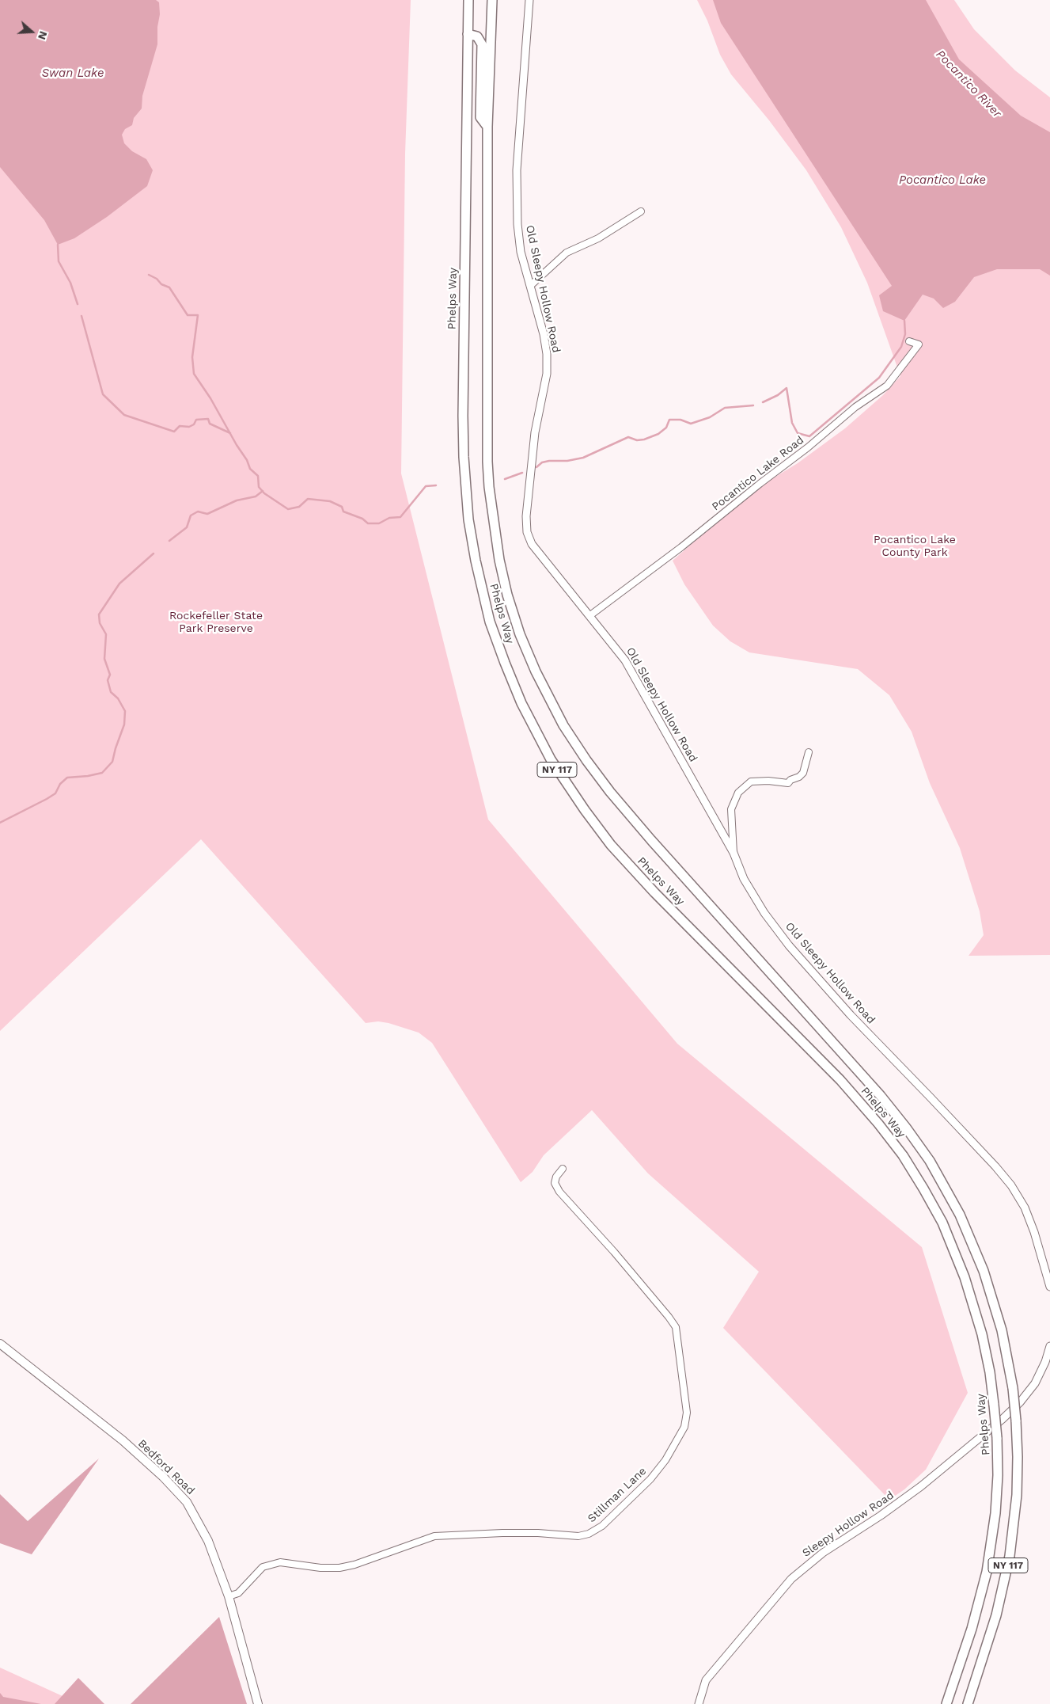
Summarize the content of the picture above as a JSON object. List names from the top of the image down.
{
  "streets": {
    "main road": ["Phelps Way", "NY 117", "Bedford Road"],
    "street": [
      "Old Sleepy Hollow Road",
      "Pocantico Lake Road",
      "Stillman Lane",
      "Sleepy Hollow Road"
    ]
  },
  "crossings": [
    ["Old Sleepy Hollow Road", "Pocantico Lake Road"],
    ["Bedford Road", "Stillman Lane"]
  ],
  "water": ["Swan Lake", "Pocantico River", "Pocantico Lake"],
  "parks": ["Pocantico Lake County Park", "Rockefeller State Park Preserve"],
  "north": "right"
}
